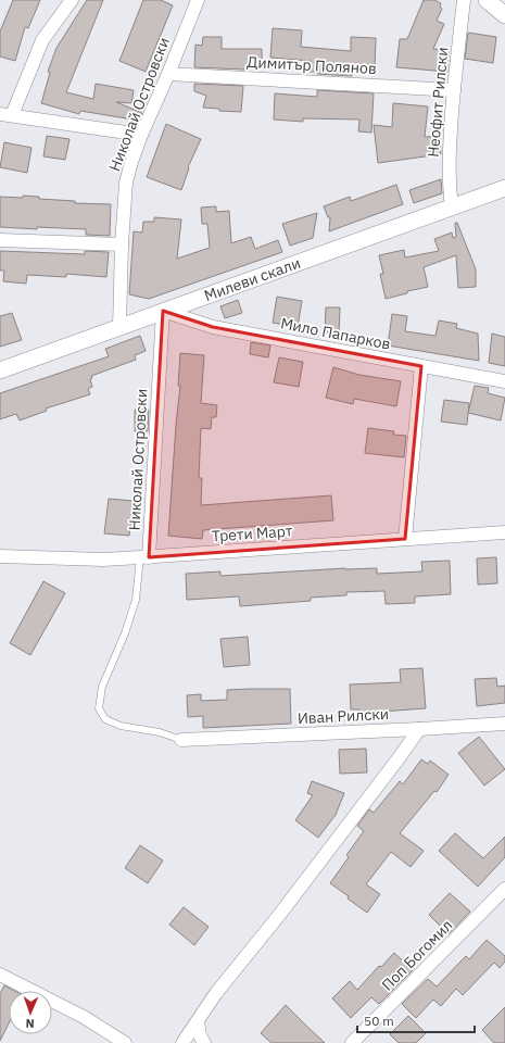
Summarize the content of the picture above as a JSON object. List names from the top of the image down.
{
  "streets": {
    "street": [
      "Димитър Полянов",
      "Неофит Рилски",
      "Николай Островски",
      "Милеви скали",
      "Мило Папарков",
      "Трети Март",
      "Иван Рилски",
      "Поп Богомил"
    ]
  },
  "crossings": [
    ["Димитър Полянов", "Неофит Рилски"],
    ["Димитър Полянов", "Николай Островски"],
    ["Неофит Рилски", "Милеви скали"],
    ["Николай Островски", "Милеви скали"],
    ["Николай Островски", "Мило Папарков"],
    ["Николай Островски", "Трети Март"],
    ["Милеви скали", "Мило Папарков"]
  ],
  "scale_bar": "50 m",
  "north": "bottom"
}
